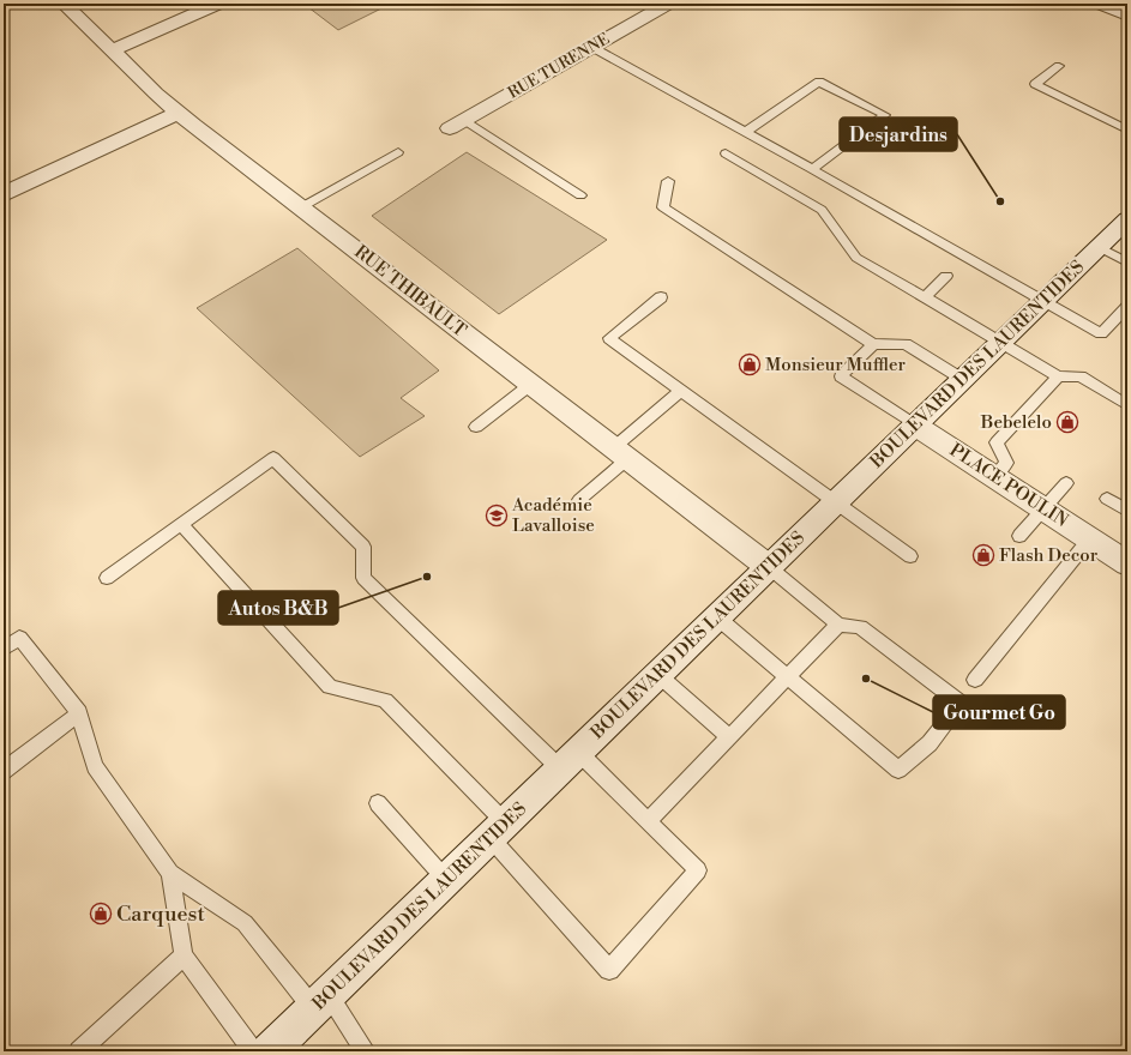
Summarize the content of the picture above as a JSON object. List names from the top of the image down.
{
  "streets": {
    "street": [
      "RUE TURENNE",
      "RUE THIBAULT",
      "BOULEVARD DES LAURENTIDES",
      "PLACE POULIN"
    ]
  },
  "crossings": [
    ["RUE THIBAULT", "BOULEVARD DES LAURENTIDES"],
    ["BOULEVARD DES LAURENTIDES", "PLACE POULIN"]
  ],
  "places": {
    "other": ["Desjardins", "Autos B&B", "Gourmet Go"],
    "shop": [
      "Monsieur Muffler",
      "Bebelelo",
      "Flash Decor",
      "Carquest"
    ],
    "school or university": ["Académie Lavalloise"]
  }
}
